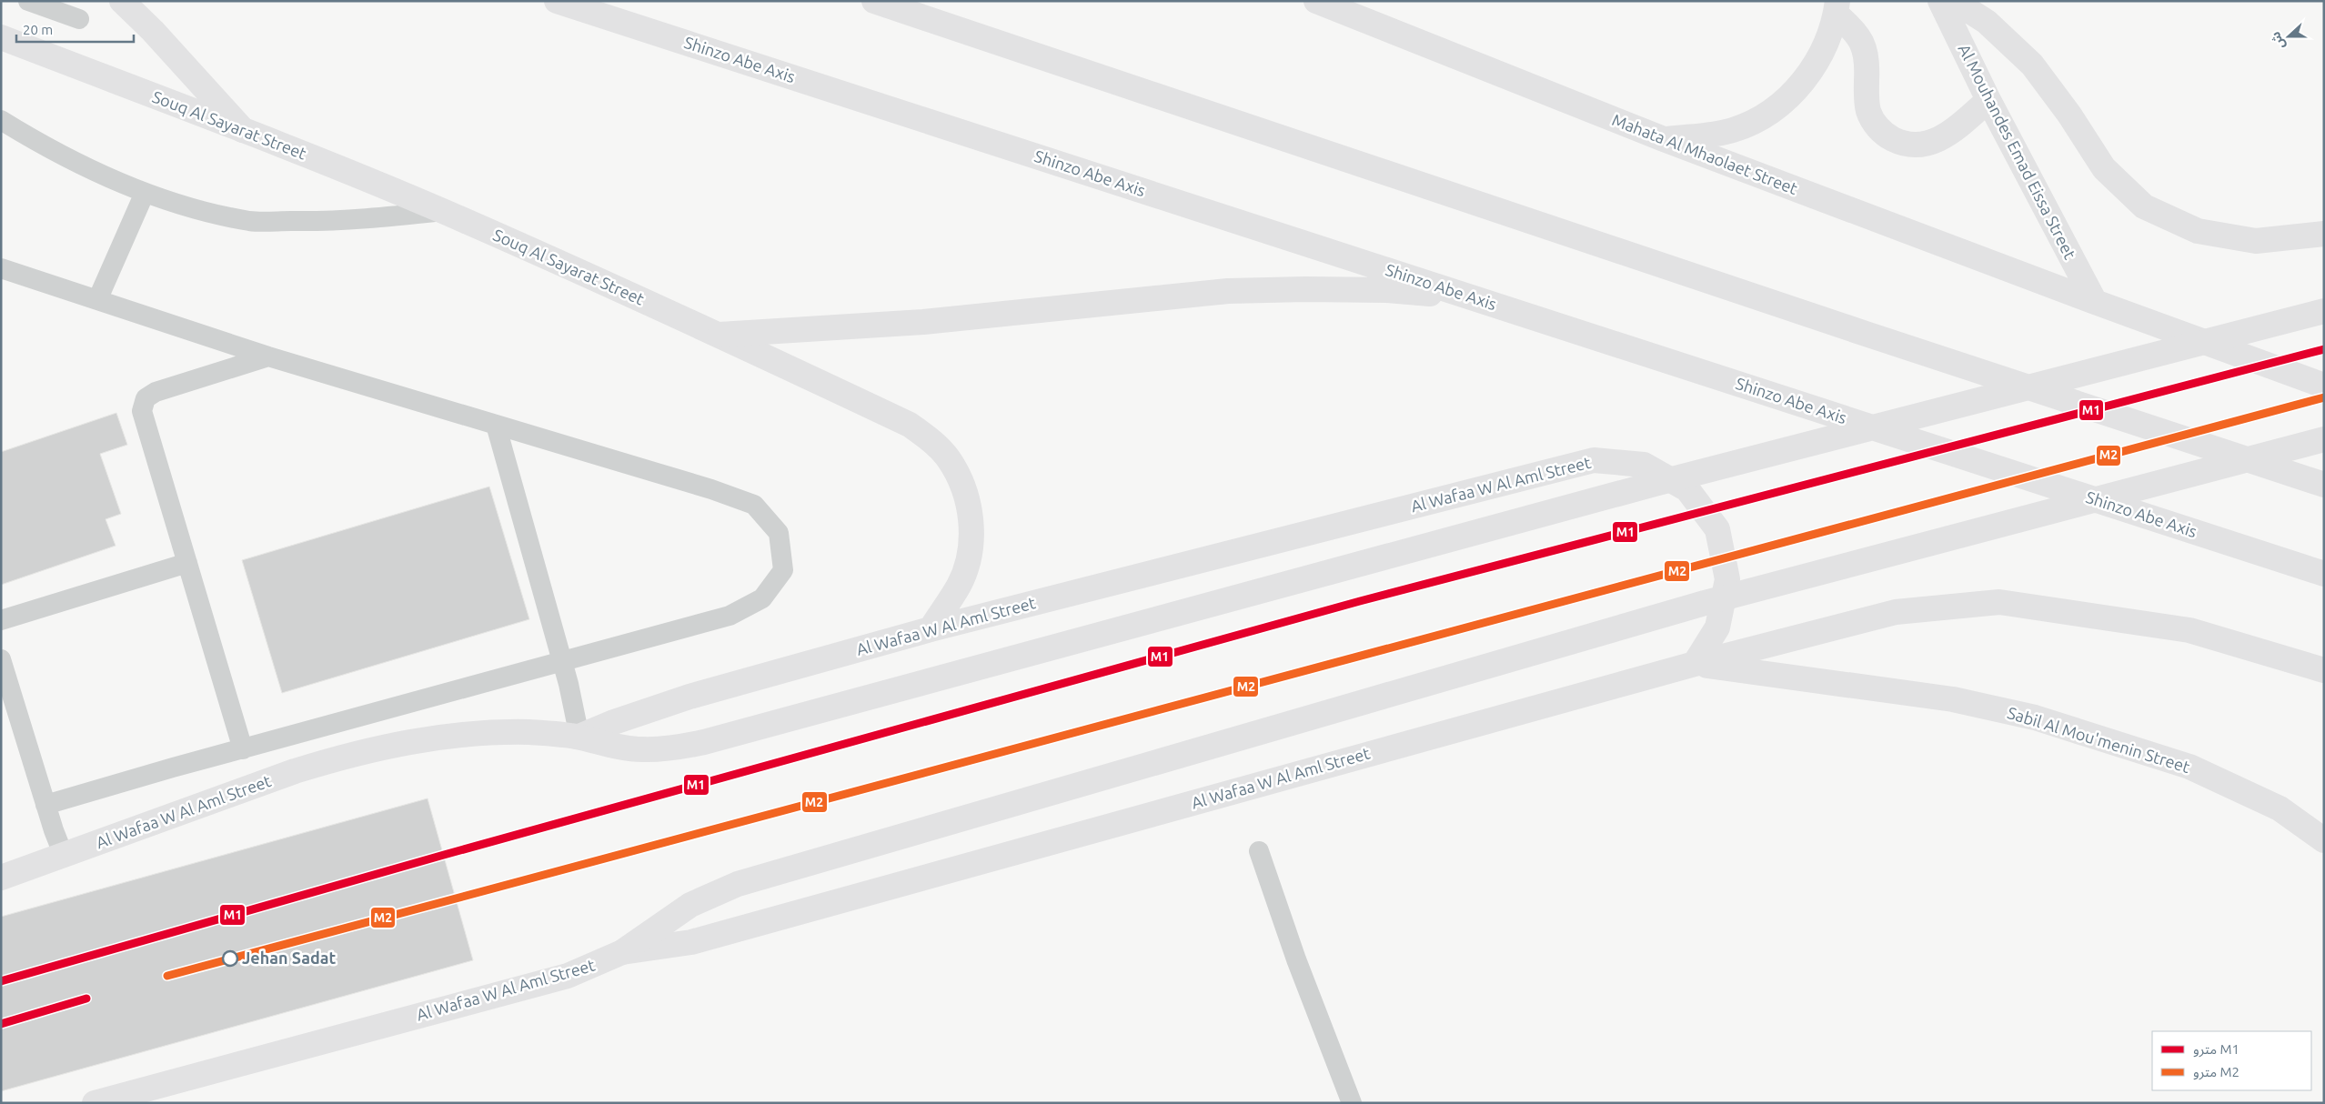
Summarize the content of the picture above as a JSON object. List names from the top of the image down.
{
  "streets": {
    "main road": [
      "Shinzo Abe Axis",
      "Souq Al Sayarat Street",
      "Al Mouhandes Emad Eissa Street",
      "Mahata Al Mhaolaet Street",
      "Al Wafaa W Al Aml Street",
      "Sabil Al Mou'menin Street"
    ]
  },
  "crossings": [
    ["Souq Al Sayarat Street", "Al Wafaa W Al Aml Street"],
    ["Al Mouhandes Emad Eissa Street", "Mahata Al Mhaolaet Street"],
    ["Al Wafaa W Al Aml Street", "Sabil Al Mou'menin Street"]
  ],
  "places": ["Jehan Sadat"],
  "lines": ["metro line M1", "metro line M2"],
  "legend": ["مترو M1", "مترو M2"],
  "scale_bar": "20 m",
  "north": "left"
}
